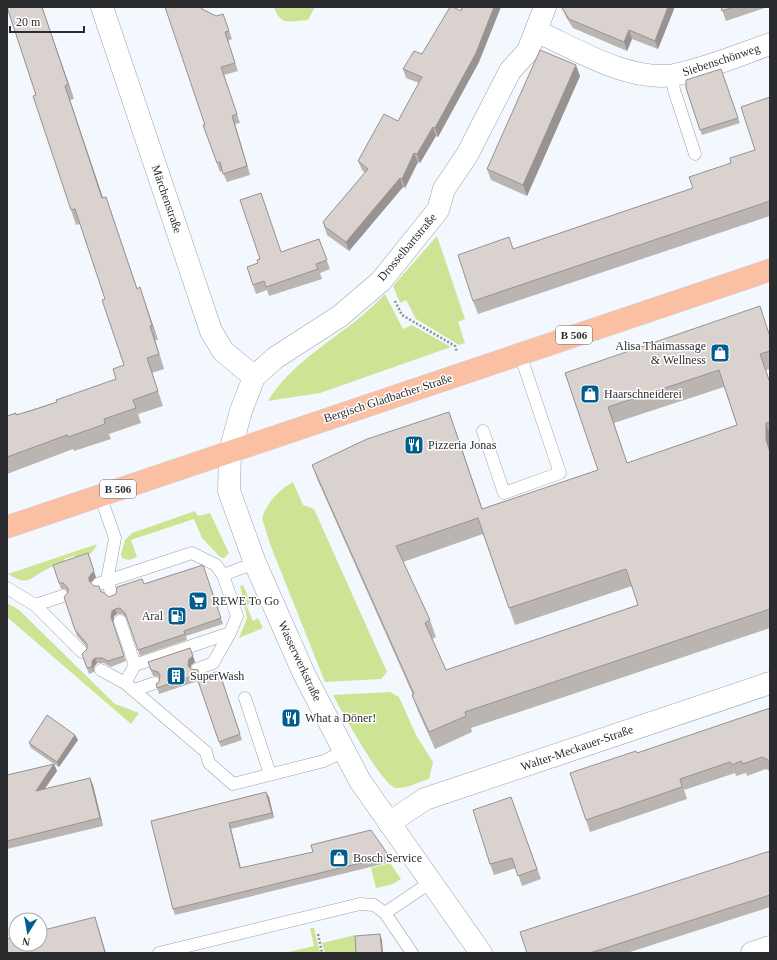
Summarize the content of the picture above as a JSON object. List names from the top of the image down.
{
  "streets": {
    "main road": ["B 506", "Bergisch Gladbacher Straße"],
    "street": [
      "Siebenschönweg",
      "Märchenstraße",
      "Drosselbartstraße",
      "Wasserwerkstraße",
      "Walter-Meckauer-Straße"
    ]
  },
  "crossings": [
    ["Siebenschönweg", "Drosselbartstraße"],
    ["Märchenstraße", "Drosselbartstraße"],
    ["Drosselbartstraße", "Bergisch Gladbacher Straße"],
    ["Drosselbartstraße", "Wasserwerkstraße"],
    ["Bergisch Gladbacher Straße", "Wasserwerkstraße"],
    ["Wasserwerkstraße", "Walter-Meckauer-Straße"]
  ],
  "places": {
    "shop": ["Alisa Thaimassage & Wellness", "Haarschneiderei", "Bosch Service"],
    "restaurant": ["Pizzeria Jonas", "What a Döner!"],
    "supermarket": ["REWE To Go"],
    "fuel station": ["Aral"],
    "building": ["SuperWash"]
  },
  "scale_bar": "20 m",
  "north": "bottom"
}
